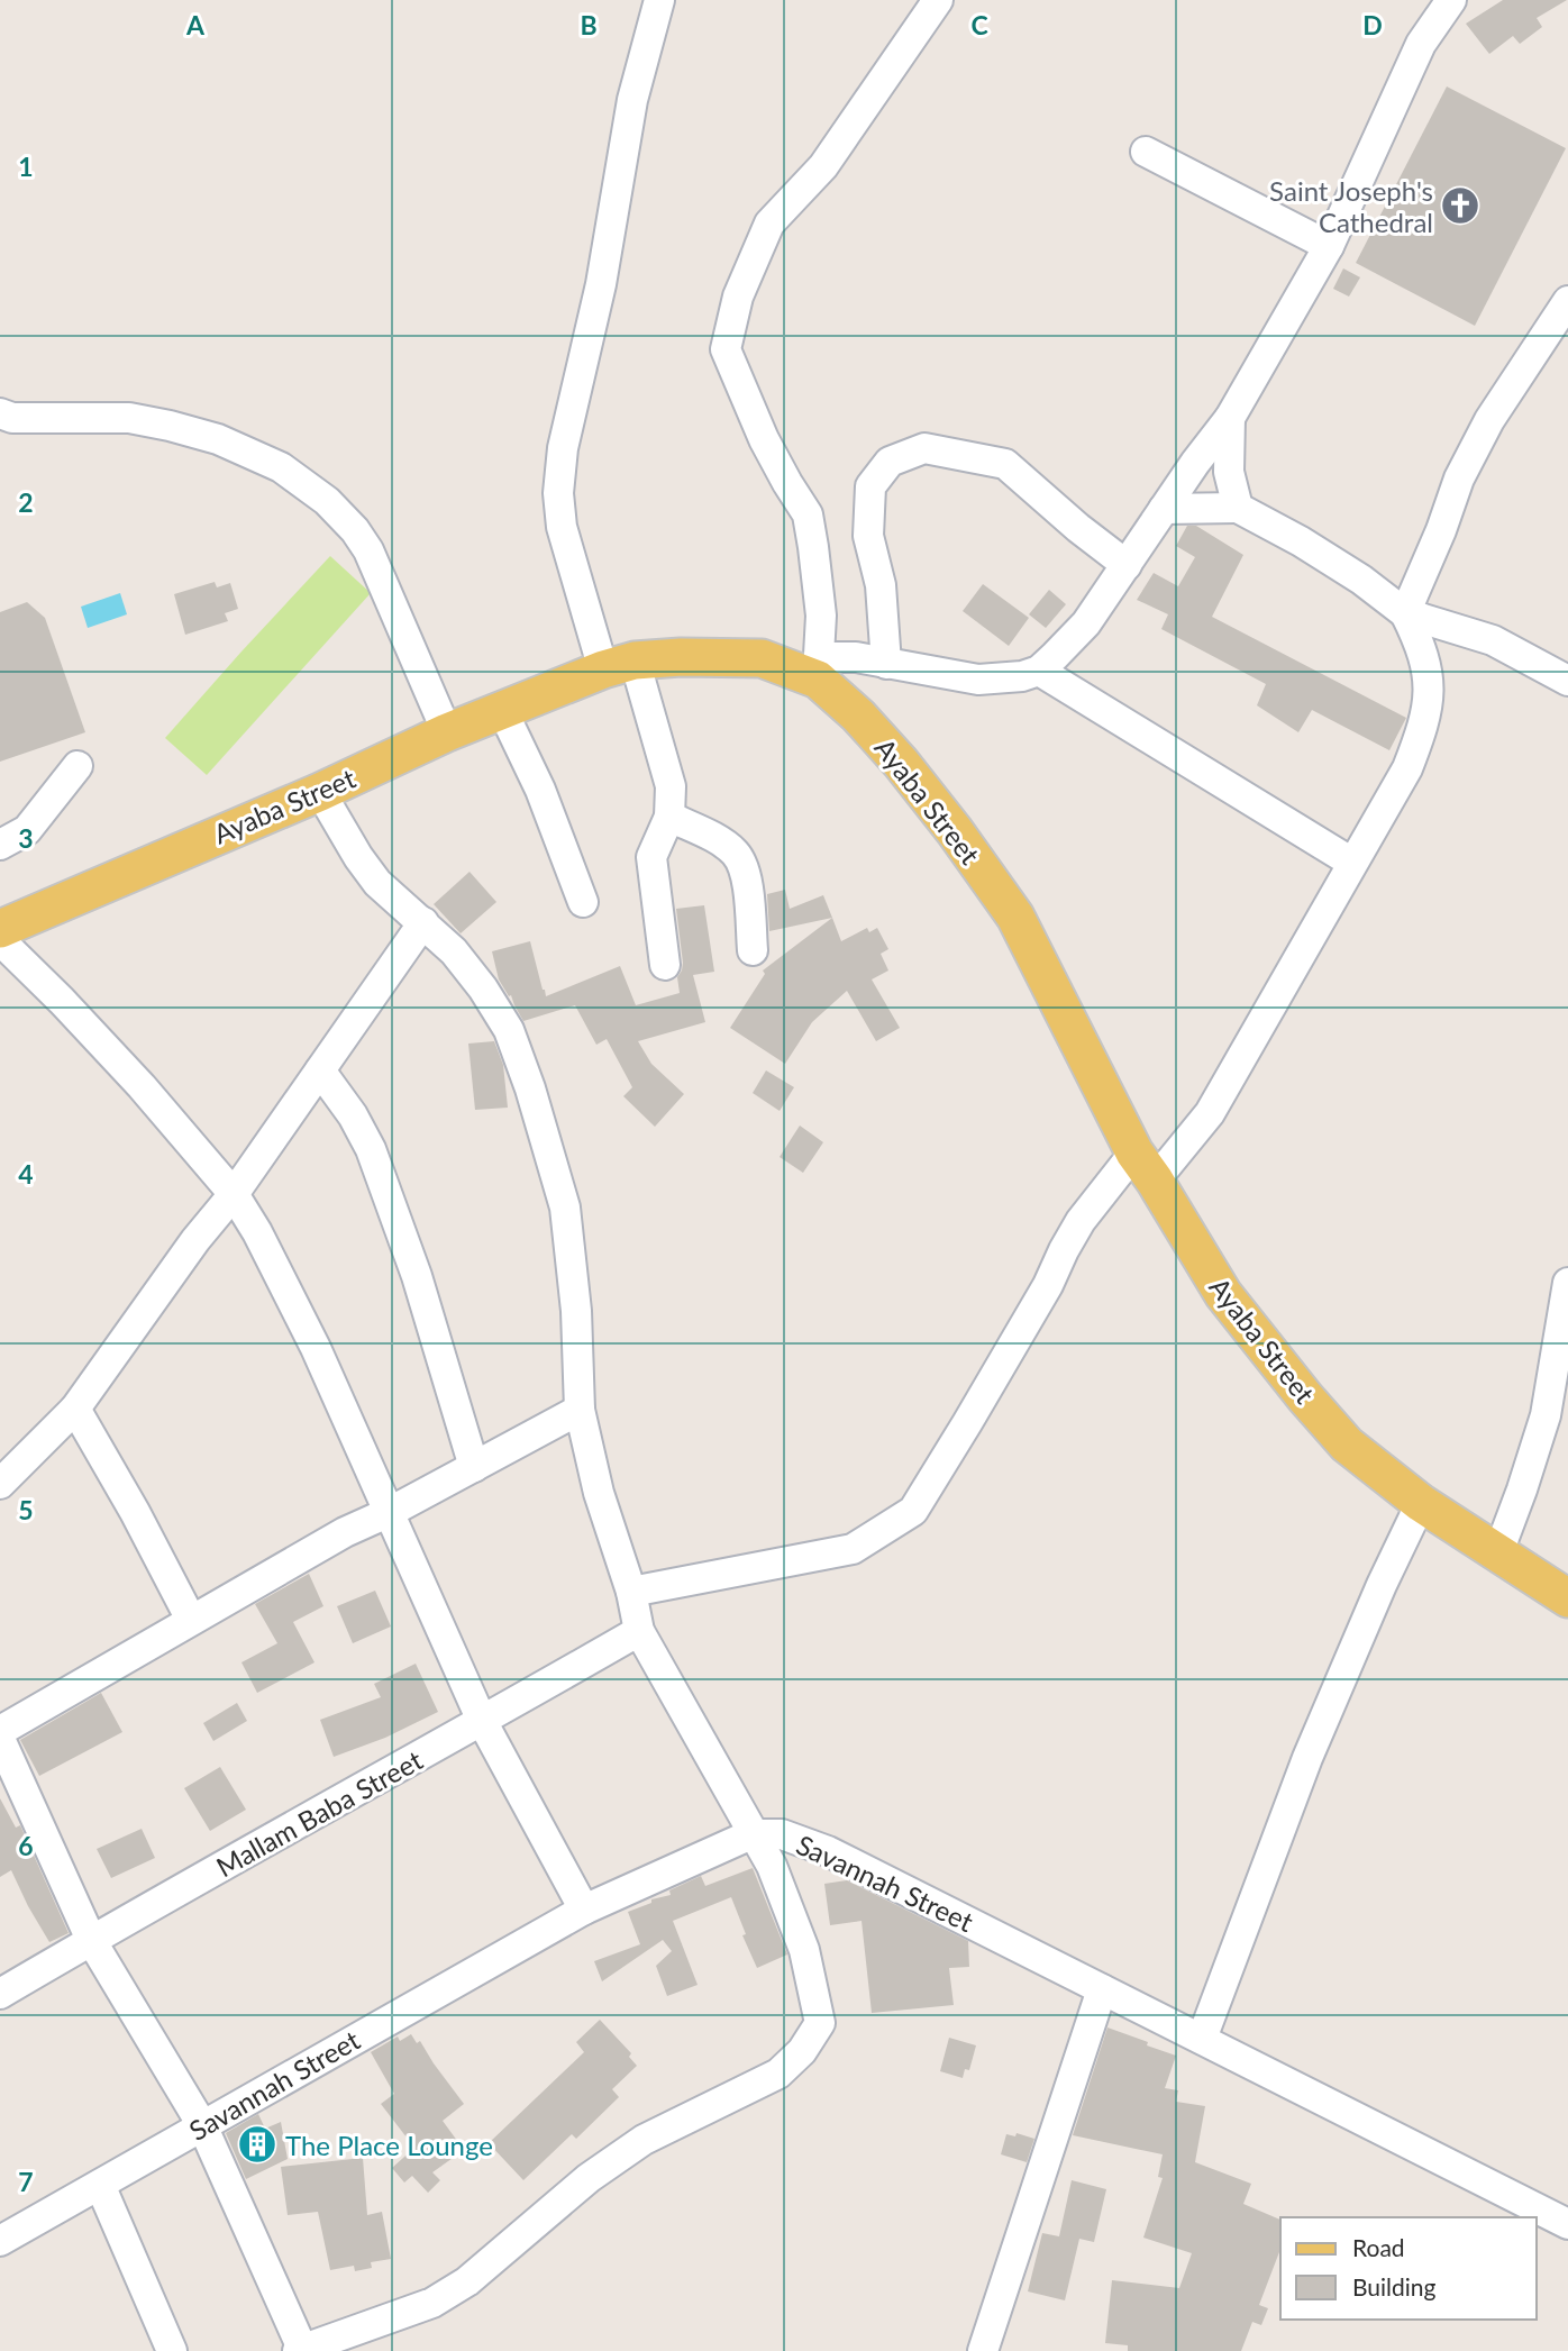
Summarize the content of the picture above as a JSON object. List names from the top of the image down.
{
  "streets": {
    "main road": ["Ayaba Street"],
    "street": ["Mallam Baba Street", "Savannah Street"]
  },
  "places": {
    "church": ["Saint Joseph's Cathedral"],
    "building": ["The Place Lounge"]
  },
  "legend": ["Road", "Building"],
  "grid": {
    "columns": [
      "A",
      "B",
      "C",
      "D"
    ],
    "rows": [
      "1",
      "2",
      "3",
      "4",
      "5",
      "6",
      "7"
    ]
  }
}
